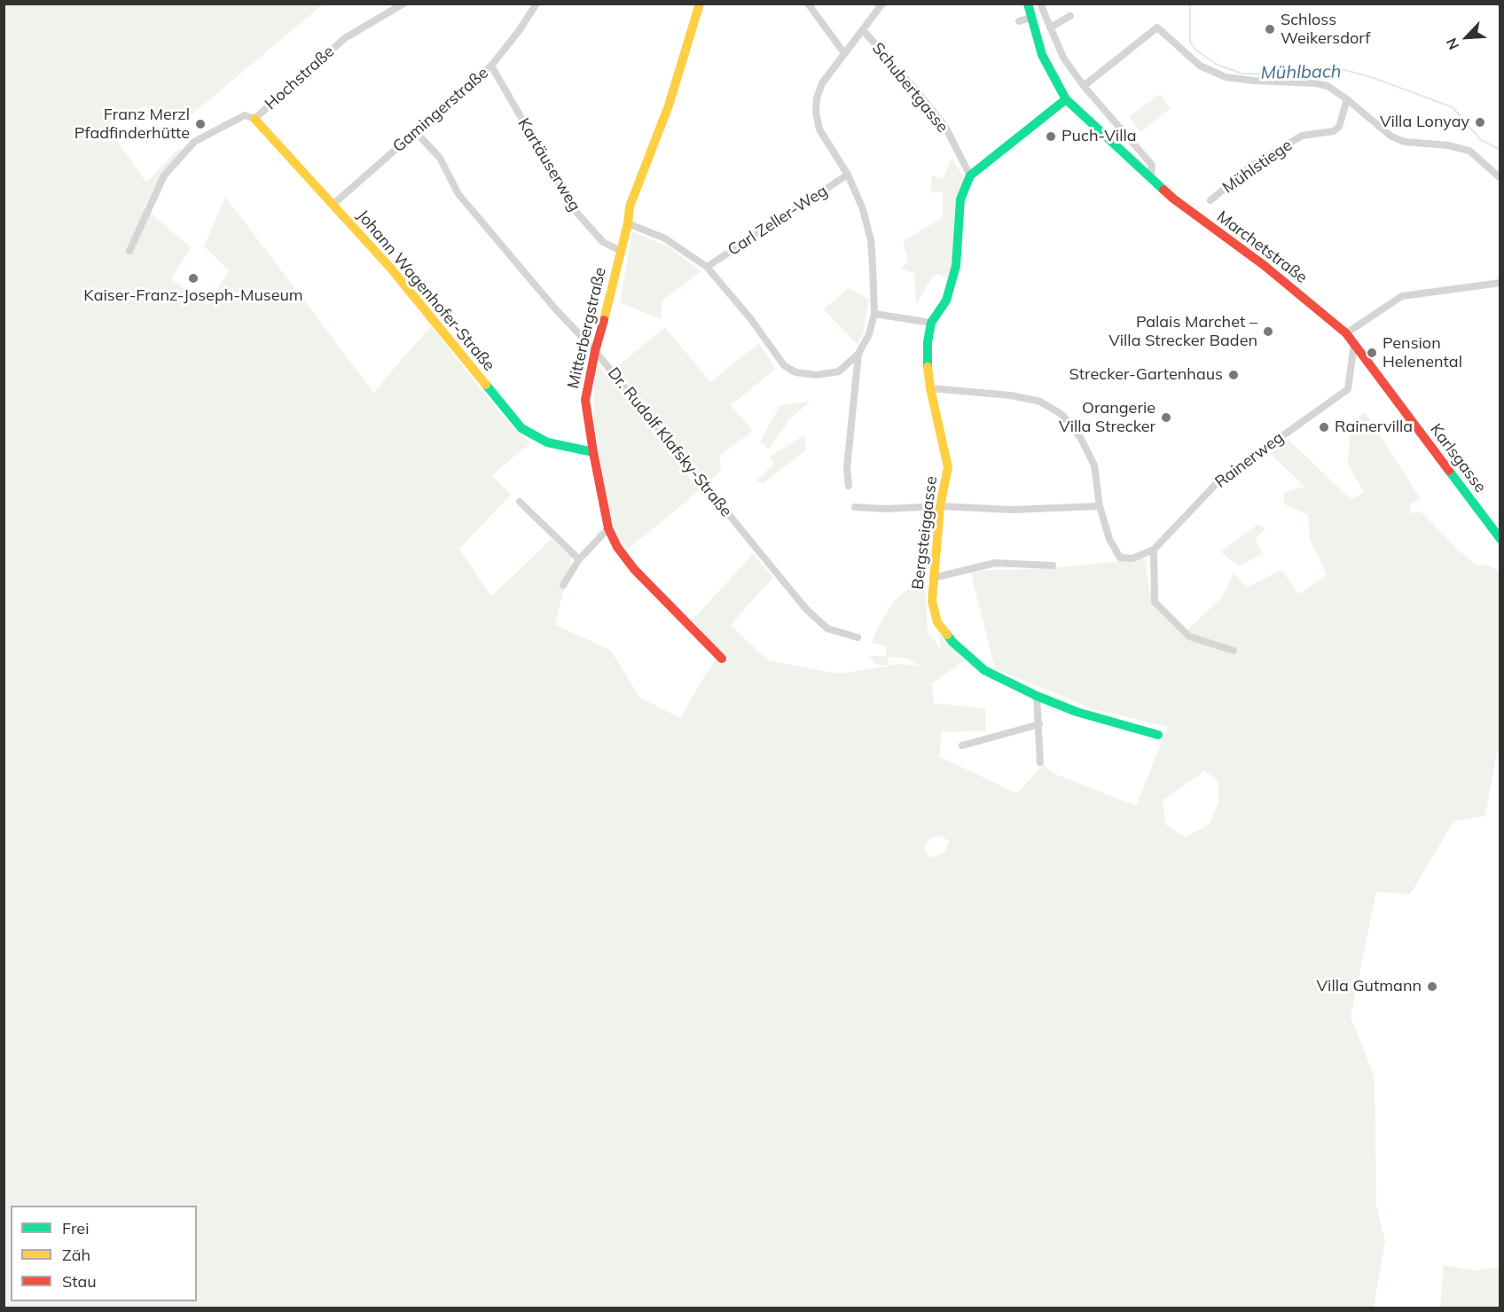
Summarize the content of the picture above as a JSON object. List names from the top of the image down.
{
  "streets": {
    "street": [
      "Hochstraße",
      "Schubertgasse",
      "Gamingerstraße",
      "Kartäuserweg",
      "Mühlstiege",
      "Carl Zeller-Weg",
      "Marchetstraße",
      "Johann Wagenhofer-Straße",
      "Mitterbergstraße",
      "Dr. Rudolf Klafsky-Straße",
      "Karlsgasse",
      "Rainerweg",
      "Bergsteiggasse"
    ]
  },
  "crossings": [
    ["Hochstraße", "Johann Wagenhofer-Straße"],
    ["Schubertgasse", "Bergsteiggasse"],
    ["Gamingerstraße", "Kartäuserweg"],
    ["Gamingerstraße", "Johann Wagenhofer-Straße"],
    ["Gamingerstraße", "Dr. Rudolf Klafsky-Straße"],
    ["Kartäuserweg", "Mitterbergstraße"],
    ["Marchetstraße", "Karlsgasse"],
    ["Marchetstraße", "Rainerweg"],
    ["Marchetstraße", "Bergsteiggasse"],
    ["Johann Wagenhofer-Straße", "Mitterbergstraße"],
    ["Mitterbergstraße", "Dr. Rudolf Klafsky-Straße"],
    ["Karlsgasse", "Rainerweg"]
  ],
  "water": ["Mühlbach"],
  "places": [
    "Schloss Weikersdorf",
    "Villa Lonyay",
    "Franz Merzl Pfadfinderhütte",
    "Puch-Villa",
    "Kaiser-Franz-Joseph-Museum",
    "Palais Marchet – Villa Strecker Baden",
    "Pension Helenental",
    "Strecker-Gartenhaus",
    "Orangerie Villa Strecker",
    "Rainervilla",
    "Villa Gutmann"
  ],
  "legend": ["Frei", "Zäh", "Stau"],
  "north": "bottom left"
}
